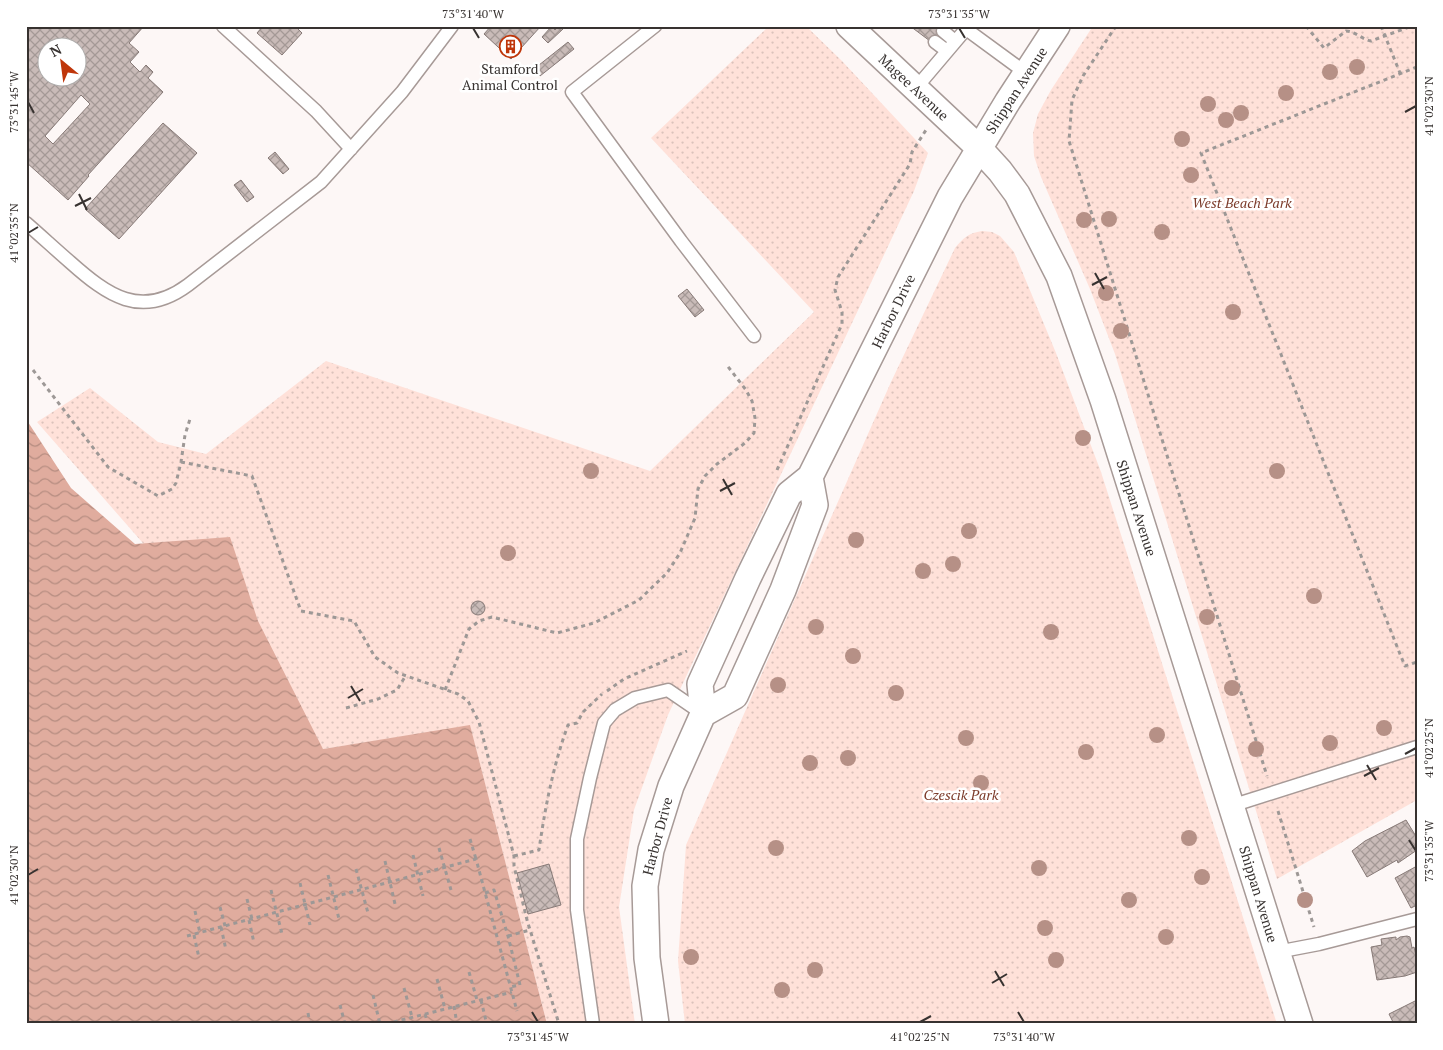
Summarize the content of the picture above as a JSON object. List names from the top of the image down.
{
  "streets": {
    "street": ["Magee Avenue", "Shippan Avenue", "Harbor Drive"]
  },
  "crossings": [
    ["Magee Avenue", "Shippan Avenue"],
    ["Magee Avenue", "Harbor Drive"],
    ["Shippan Avenue", "Harbor Drive"]
  ],
  "parks": ["West Beach Park", "Czescik Park"],
  "places": {
    "building": ["Stamford Animal Control"]
  },
  "north": "top left",
  "coordinates": [
    "73°31'40\"W",
    "73°31'35\"W",
    "73°31'45\"W",
    "41°02'30\"N",
    "41°02'35\"N",
    "41°02'25\"N"
  ]
}
